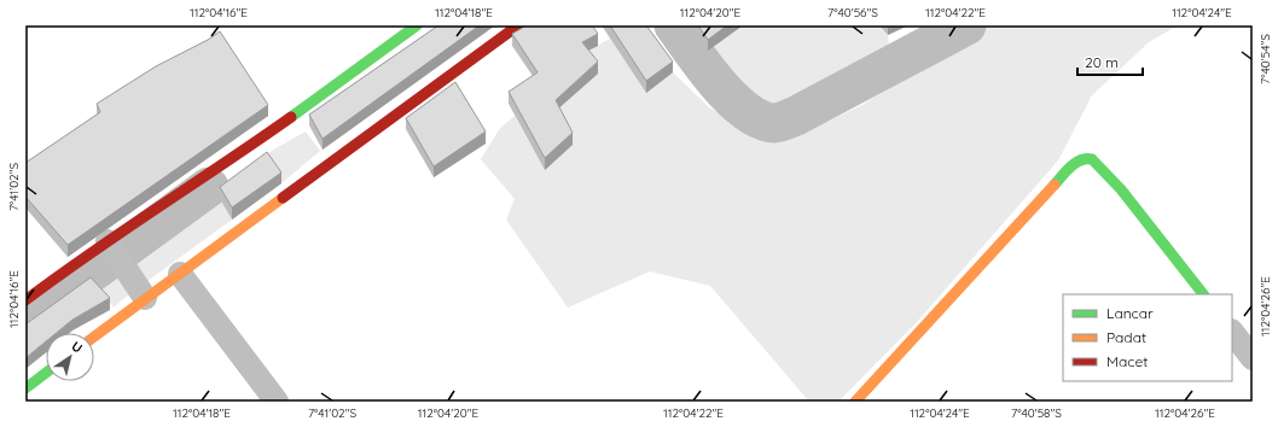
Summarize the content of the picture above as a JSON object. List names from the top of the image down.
{
  "legend": ["Lancar", "Padat", "Macet"],
  "scale_bar": "20 m",
  "north": "top right",
  "coordinates": [
    "112°04'16\"E",
    "112°04'18\"E",
    "112°04'20\"E",
    "7°40'56\"S",
    "112°04'22\"E",
    "112°04'24\"E",
    "7°40'54\"S",
    "7°41'02\"S",
    "112°04'26\"E",
    "7°40'58\"S"
  ]
}
